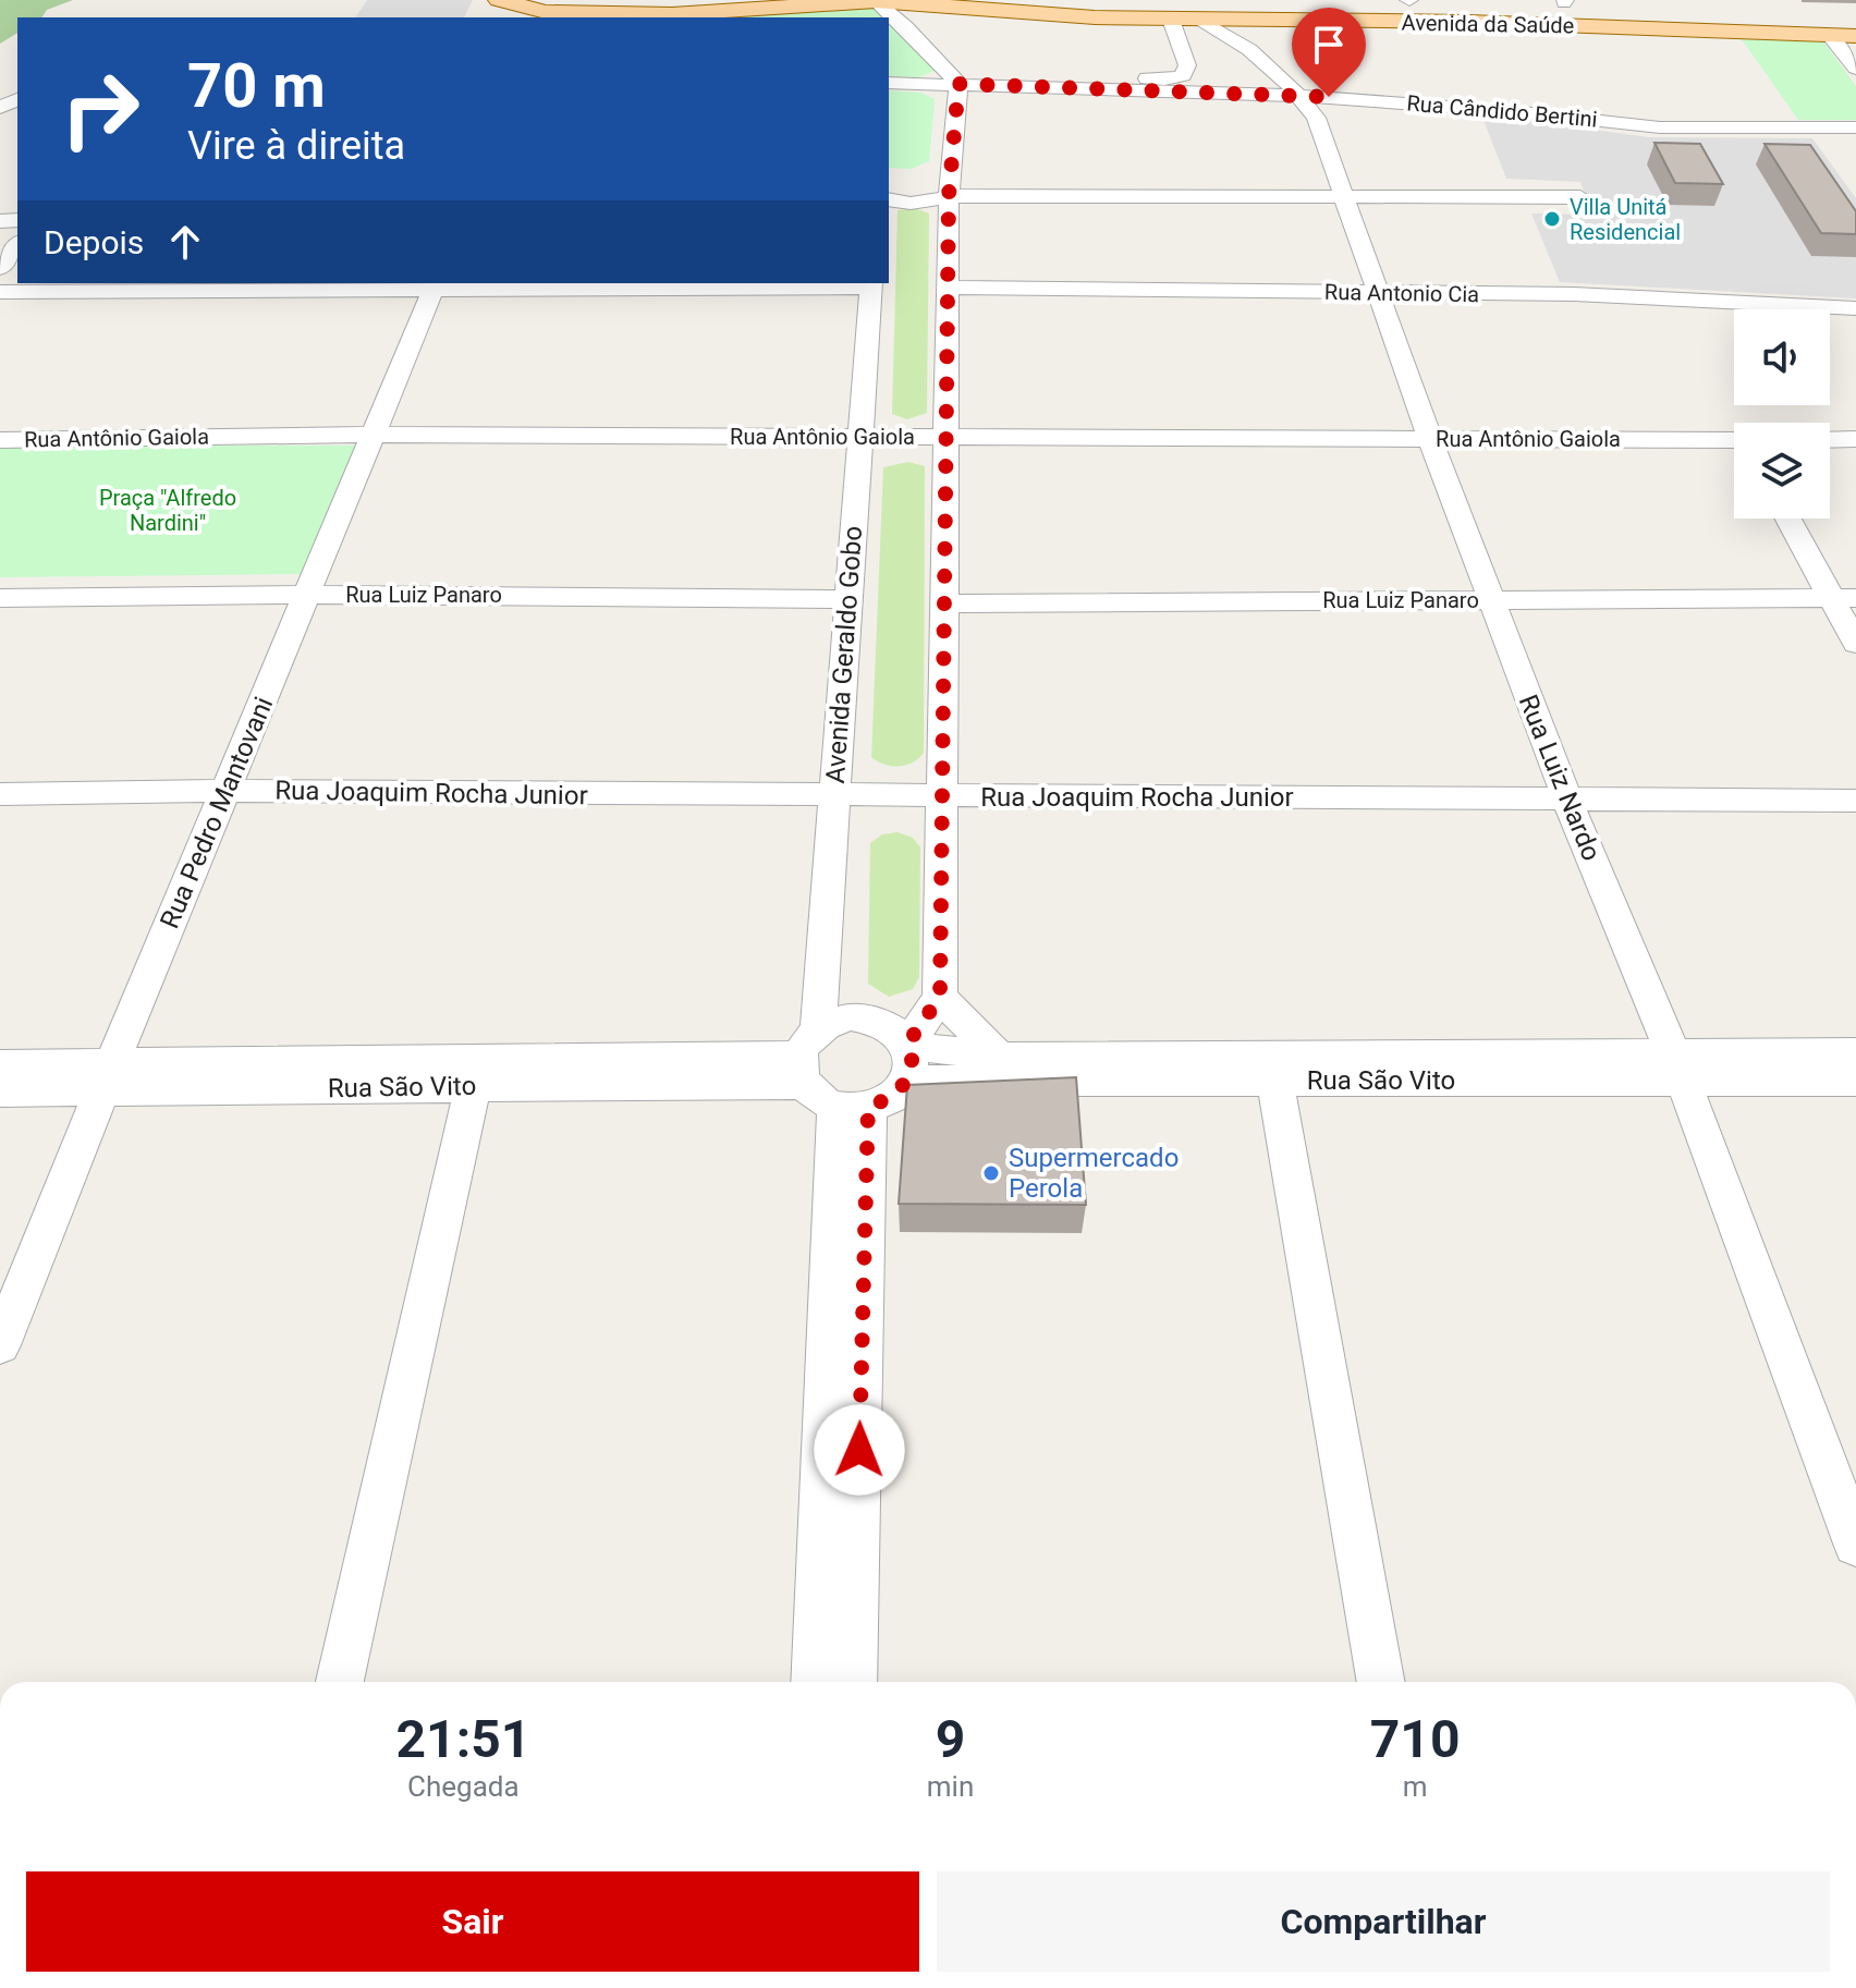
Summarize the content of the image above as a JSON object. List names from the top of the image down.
{
  "streets": {
    "main road": ["Avenida da Saúde"],
    "street": [
      "Rua Cândido Bertini",
      "Rua Antonio Cia",
      "Rua Antônio Gaiola",
      "Rua Luiz Panaro",
      "Avenida Geraldo Gobo",
      "Rua Luiz Nardo",
      "Rua Joaquim Rocha Junior",
      "Rua Pedro Mantovani",
      "Rua São Vito"
    ]
  },
  "crossings": [
    ["Avenida da Saúde", "Rua Luiz Nardo"],
    ["Rua Cândido Bertini", "Rua Luiz Nardo"],
    ["Rua Antonio Cia", "Rua Luiz Nardo"],
    ["Rua Antônio Gaiola", "Avenida Geraldo Gobo"],
    ["Rua Antônio Gaiola", "Rua Luiz Nardo"],
    ["Rua Antônio Gaiola", "Rua Pedro Mantovani"],
    ["Rua Luiz Panaro", "Avenida Geraldo Gobo"],
    ["Rua Luiz Panaro", "Rua Luiz Nardo"],
    ["Rua Luiz Panaro", "Rua Pedro Mantovani"],
    ["Avenida Geraldo Gobo", "Rua Joaquim Rocha Junior"],
    ["Avenida Geraldo Gobo", "Rua São Vito"],
    ["Rua Luiz Nardo", "Rua Joaquim Rocha Junior"],
    ["Rua Luiz Nardo", "Rua São Vito"],
    ["Rua Joaquim Rocha Junior", "Rua Pedro Mantovani"],
    ["Rua Pedro Mantovani", "Rua São Vito"]
  ],
  "parks": ["Praça \"Alfredo Nardini\""],
  "places": ["Villa Unitá Residencial", "Supermercado Perola"],
  "page": {
    "turn": ["70 m", "Vire à direita"],
    "then": "Depois",
    "eta": [
      "21:51",
      "Chegada",
      "9",
      "min",
      "710",
      "m"
    ],
    "buttons": ["Sair", "Compartilhar"]
  }
}
